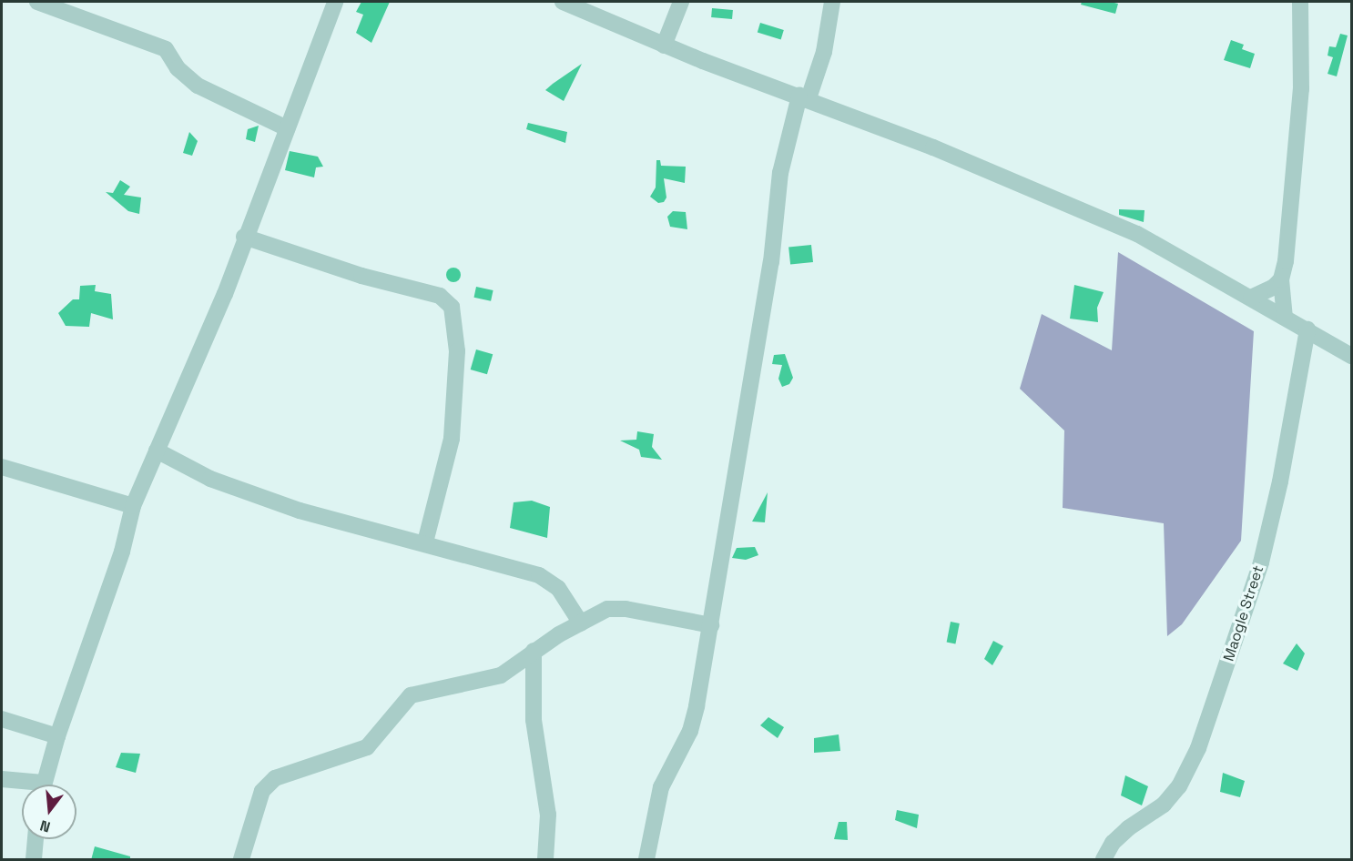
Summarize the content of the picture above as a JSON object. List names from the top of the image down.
{
  "streets": {
    "street": ["Maogle Street"]
  },
  "north": "bottom"
}
